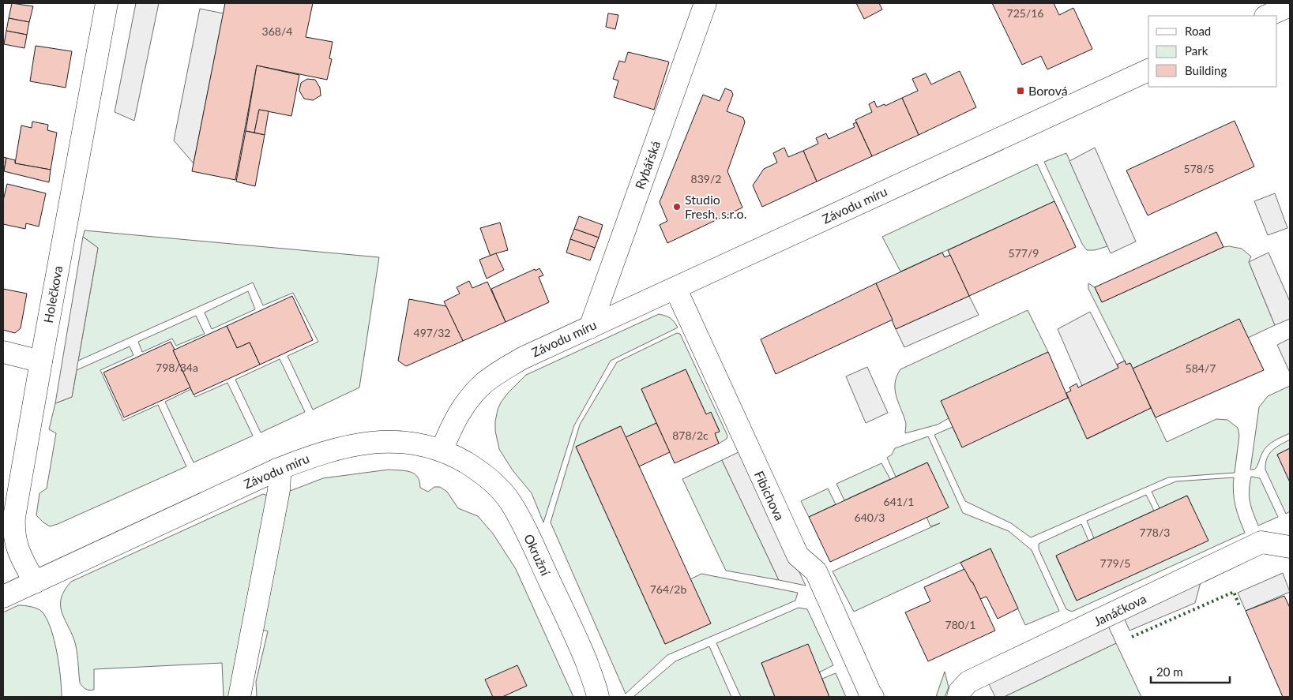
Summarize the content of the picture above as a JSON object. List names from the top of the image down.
{
  "streets": {
    "street": [
      "Rybářská",
      "Závodu míru",
      "Holečkova",
      "Fibichova",
      "Okružní",
      "Janáčkova"
    ]
  },
  "crossings": [
    ["Rybářská", "Závodu míru"],
    ["Závodu míru", "Holečkova"],
    ["Závodu míru", "Fibichova"],
    ["Závodu míru", "Okružní"]
  ],
  "places": {
    "transit": ["Borová"],
    "other": ["Studio Fresh, s.r.o."]
  },
  "house_numbers": [
    "725/16",
    "368/4",
    "578/5",
    "839/2",
    "577/9",
    "497/32",
    "798/34a",
    "584/7",
    "878/2c",
    "641/1",
    "640/3",
    "778/3",
    "779/5",
    "764/2b",
    "780/1"
  ],
  "legend": ["Road", "Park", "Building"],
  "scale_bar": "20 m"
}
